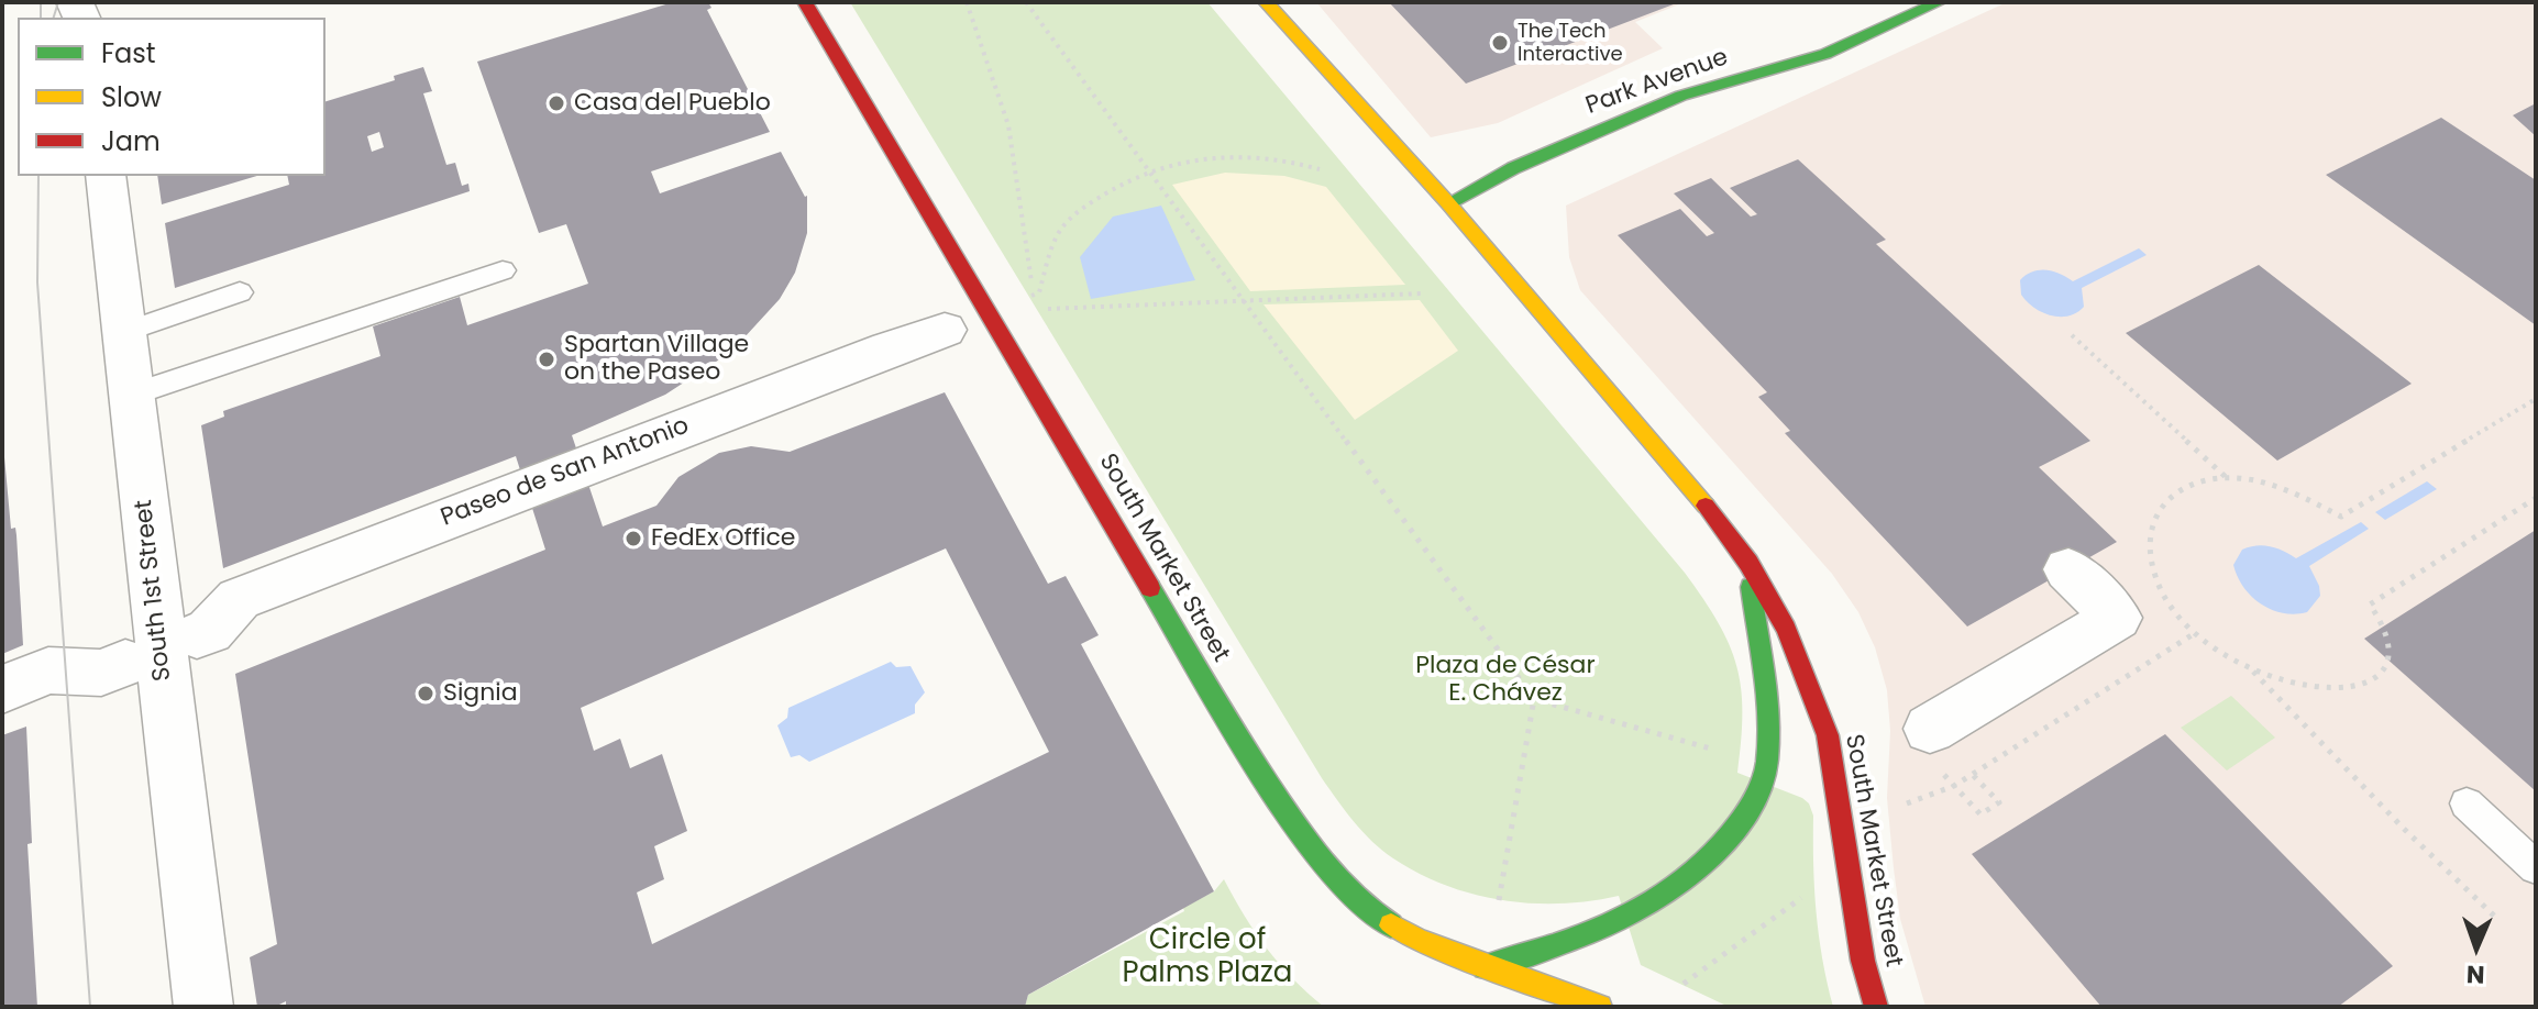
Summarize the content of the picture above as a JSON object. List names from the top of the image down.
{
  "streets": {
    "main road": ["Park Avenue", "South Market Street"],
    "street": ["Paseo de San Antonio", "South 1st Street"]
  },
  "crossings": [
    ["Park Avenue", "South Market Street"]
  ],
  "parks": ["Plaza de César E. Chávez", "Circle of Palms Plaza"],
  "places": [
    "The Tech Interactive",
    "Casa del Pueblo",
    "Spartan Village on the Paseo",
    "FedEx Office",
    "Signia"
  ],
  "legend": ["Fast", "Slow", "Jam"],
  "north": "bottom"
}
